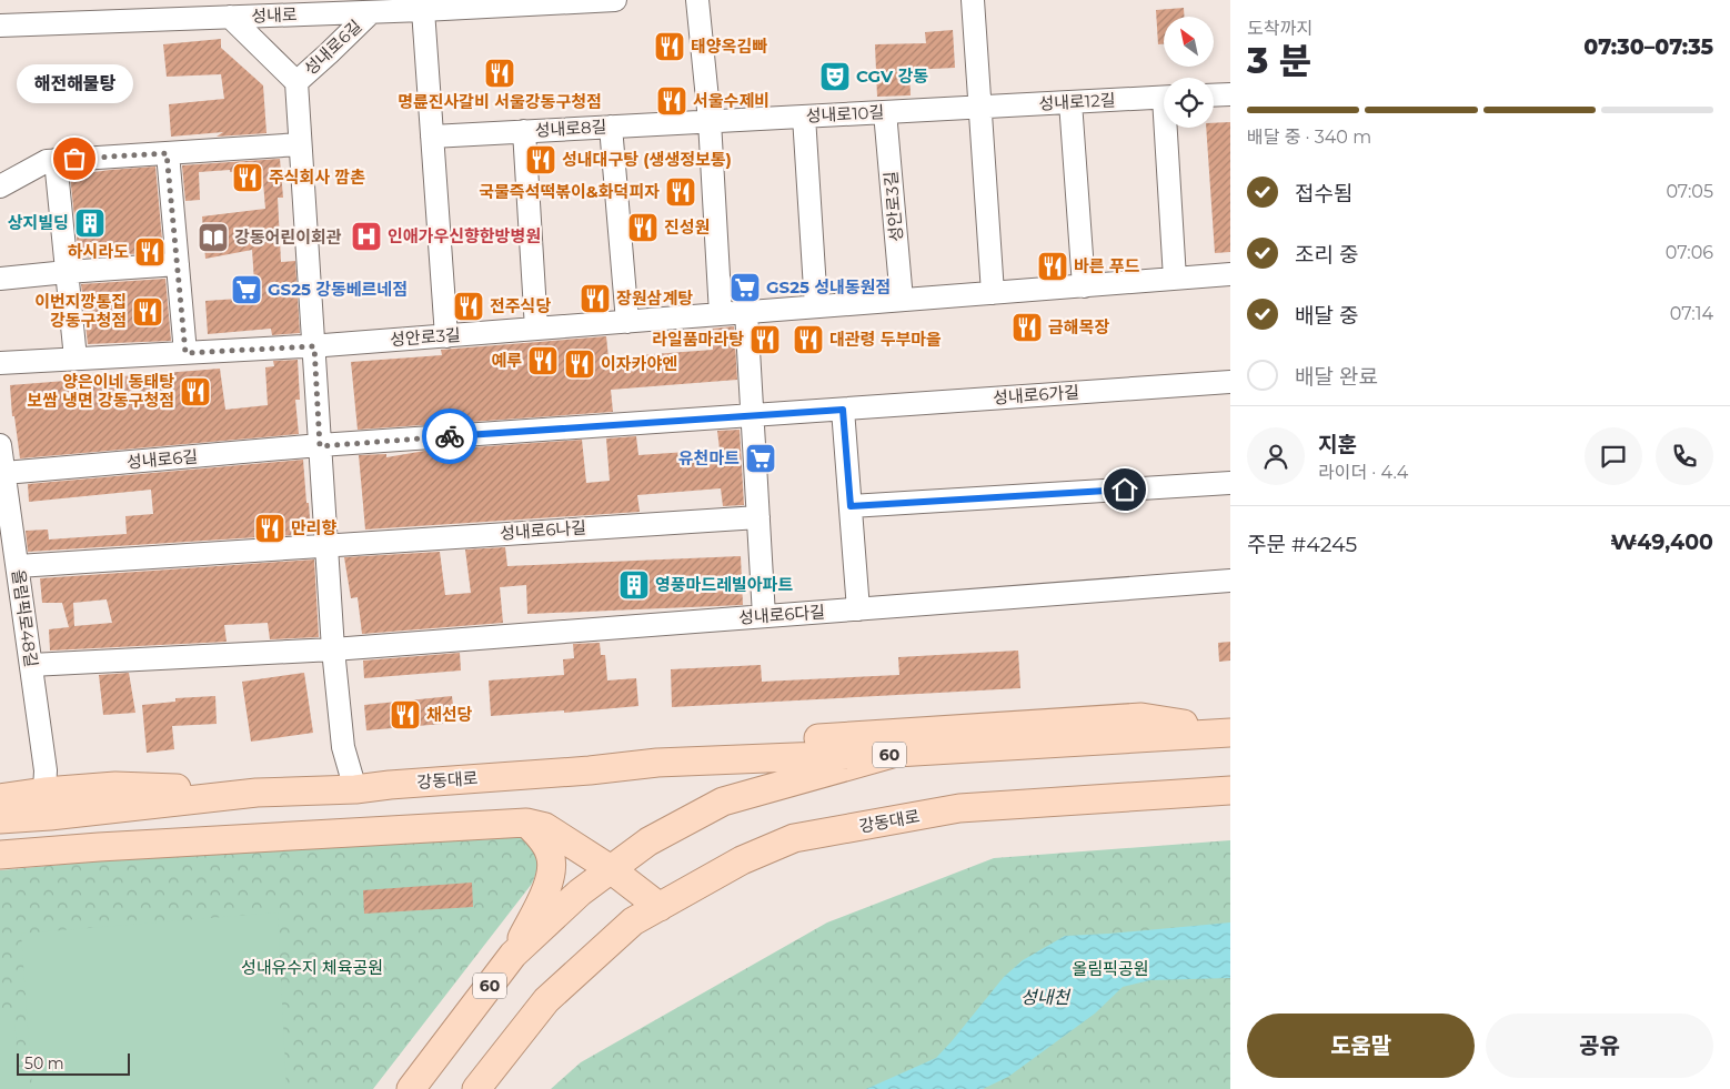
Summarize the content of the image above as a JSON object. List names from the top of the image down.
{
  "streets": {
    "main road": ["60", "강동대로"],
    "street": [
      "성내로",
      "성내로6길",
      "성내로12길",
      "성내로10길",
      "성내로8길",
      "성안로3길",
      "성내로6가길",
      "성내로6나길",
      "성내로6다길",
      "올림픽로48길"
    ]
  },
  "crossings": [
    ["성내로", "성내로6길"],
    ["성내로6길", "성안로3길"],
    ["성내로6길", "성내로6가길"],
    ["성내로6길", "성내로6나길"],
    ["성내로6길", "성내로6다길"],
    ["성내로6길", "올림픽로48길"],
    ["성내로6길", "강동대로"],
    ["성내로12길", "성내로10길"],
    ["성내로10길", "성내로8길"],
    ["성내로10길", "성안로3길"]
  ],
  "water": ["성내천"],
  "parks": ["성내유수지 체육공원", "올림픽공원"],
  "places": {
    "restaurant": [
      "태양옥김빠",
      "명륜진사갈비 서울강동구청점",
      "서울수제비",
      "성내대구탕 (생생정보통)",
      "주식회사 깜촌",
      "국물즉석떡볶이&화덕피자",
      "진성원",
      "하시라도",
      "바른 푸드",
      "장원삼계탕",
      "전주식당",
      "이번지깡통집 강동구청점",
      "금해목장",
      "라일품마라탕",
      "대관령 두부마을",
      "예루",
      "이자카야엔",
      "양은이네 동태탕 보쌈 냉면 강동구청점",
      "만리향",
      "채선당"
    ],
    "theatre": ["CGV 강동"],
    "other": ["해전해물탕"],
    "building": ["상지빌딩", "영풍마드레빌아파트"],
    "hospital": ["인애가우신향한방병원"],
    "library": ["강동어린이회관"],
    "supermarket": ["GS25 성내동원점", "GS25 강동베르네점", "유천마트"]
  },
  "scale_bar": "50 m",
  "north": "top left",
  "page": {
    "heading": ["3 분", "도착까지", "07:30–07:35"],
    "panel": [
      "지훈",
      "라이더 · 4.4",
      "주문 #4245",
      "₩49,400"
    ],
    "bubble": "해전해물탕",
    "bar": "배달 중 · 340 m",
    "list": [
      ["접수됨", "07:05"],
      ["조리 중", "07:06"],
      ["배달 중", "07:14"],
      "배달 완료"
    ],
    "buttons": ["도움말", "공유"],
    "scale": "50 m"
  }
}
